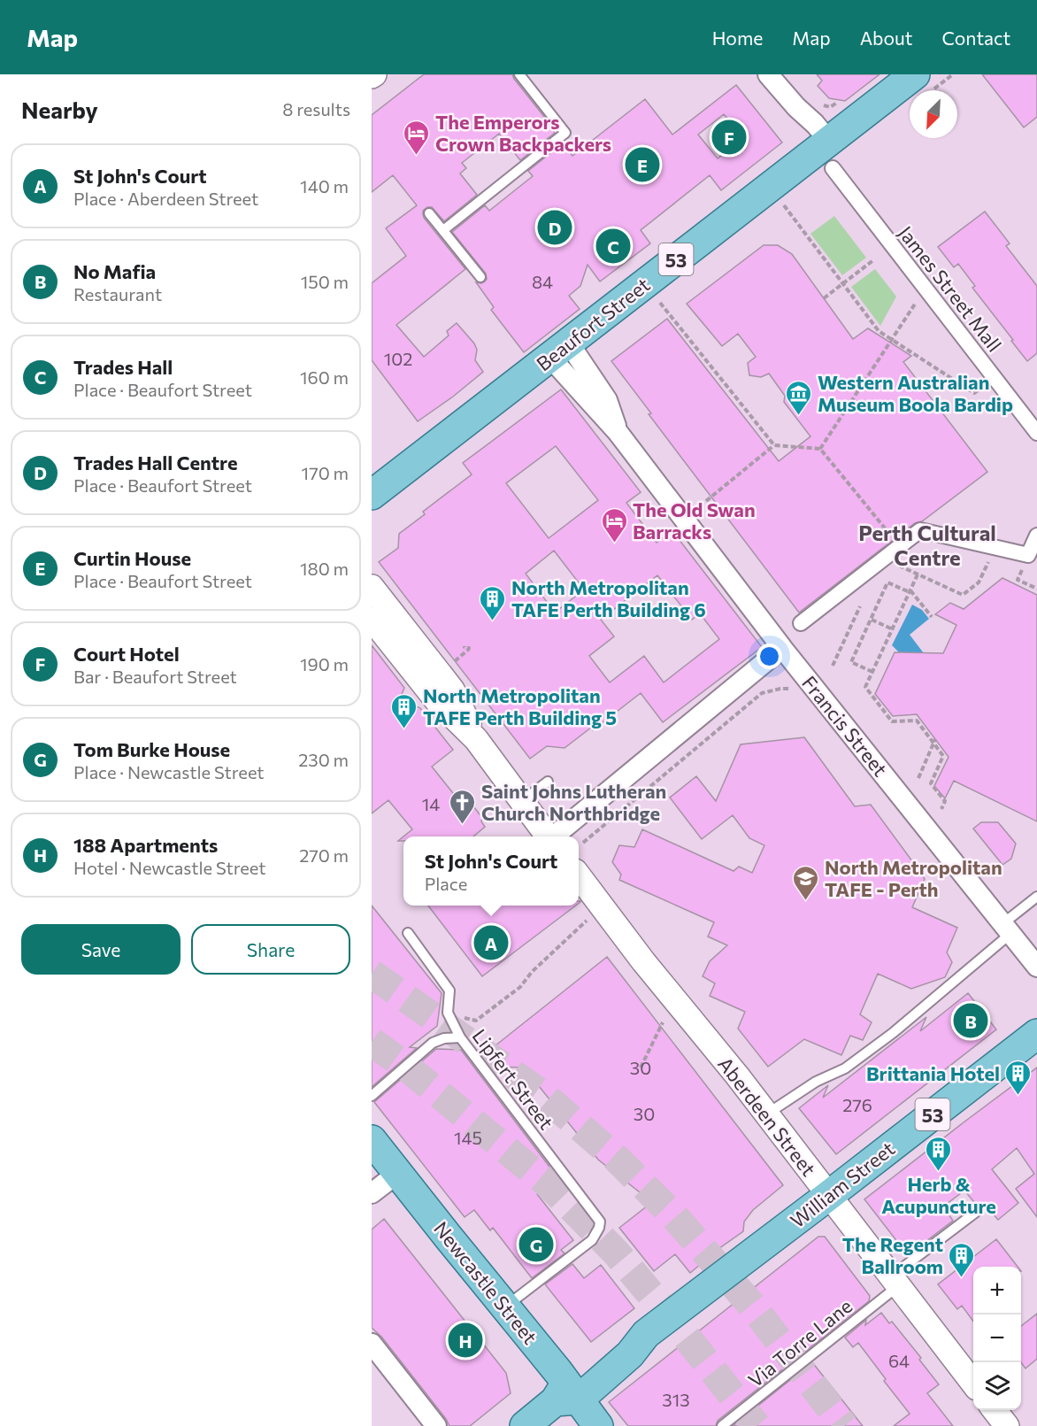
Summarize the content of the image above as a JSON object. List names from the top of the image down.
{
  "streets": {
    "main road": [
      "53",
      "Beaufort Street",
      "William Street",
      "Newcastle Street"
    ],
    "street": ["James Street Mall", "Francis Street", "Aberdeen Street"],
    "lane": ["Lipfert Street", "Via Torre Lane"]
  },
  "crossings": [
    ["James Street Mall", "Beaufort Street"],
    ["Beaufort Street", "Francis Street"],
    ["Lipfert Street", "Newcastle Street"],
    ["Aberdeen Street", "William Street"],
    ["Aberdeen Street", "Via Torre Lane"],
    ["William Street", "Newcastle Street"]
  ],
  "districts": ["Perth Cultural Centre"],
  "places": {
    "hotel": ["The Emperors Crown Backpackers", "The Old Swan Barracks"],
    "museum": ["Western Australian Museum Boola Bardip"],
    "building": [
      "North Metropolitan TAFE Perth Building 6",
      "North Metropolitan TAFE Perth Building 5",
      "Brittania Hotel",
      "Herb & Acupuncture",
      "The Regent Ballroom"
    ],
    "church": ["Saint Johns Lutheran Church Northbridge"],
    "school or university": ["North Metropolitan TAFE - Perth"]
  },
  "house_numbers": [
    "84",
    "102",
    "14",
    "30",
    "276",
    "30",
    "145",
    "64",
    "313"
  ],
  "north": "bottom left",
  "page": {
    "header": "Map",
    "nav": [
      "Home",
      "Map",
      "About",
      "Contact"
    ],
    "heading": ["Nearby", "8 results"],
    "pins": [
      "F",
      "E",
      "D",
      "C",
      "A",
      "B",
      "G",
      "H"
    ],
    "list": [
      {
        "mark": "A",
        "name": "St John's Court",
        "note": "Place · Aberdeen Street",
        "value": "140 m"
      },
      {
        "mark": "B",
        "name": "No Mafia",
        "note": "Restaurant",
        "value": "150 m"
      },
      {
        "mark": "C",
        "name": "Trades Hall",
        "note": "Place · Beaufort Street",
        "value": "160 m"
      },
      {
        "mark": "D",
        "name": "Trades Hall Centre",
        "note": "Place · Beaufort Street",
        "value": "170 m"
      },
      {
        "mark": "E",
        "name": "Curtin House",
        "note": "Place · Beaufort Street",
        "value": "180 m"
      },
      {
        "mark": "F",
        "name": "Court Hotel",
        "note": "Bar · Beaufort Street",
        "value": "190 m"
      },
      {
        "mark": "G",
        "name": "Tom Burke House",
        "note": "Place · Newcastle Street",
        "value": "230 m"
      },
      {
        "mark": "H",
        "name": "188 Apartments",
        "note": "Hotel · Newcastle Street",
        "value": "270 m"
      }
    ],
    "popup": ["St John's Court", "Place"],
    "buttons": ["Save", "Share"],
    "map_buttons": ["+", "−"]
  }
}
